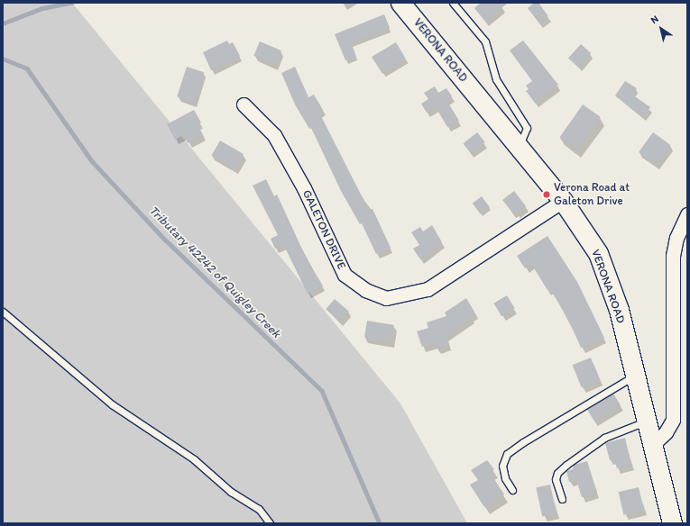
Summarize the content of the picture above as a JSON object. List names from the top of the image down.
{
  "streets": {
    "street": ["VERONA ROAD", "GALETON DRIVE"]
  },
  "crossings": [
    ["VERONA ROAD", "GALETON DRIVE"]
  ],
  "water": ["Tributary 42242 of Quigley Creek"],
  "places": ["Verona Road at Galeton Drive"],
  "north": "top left"
}
